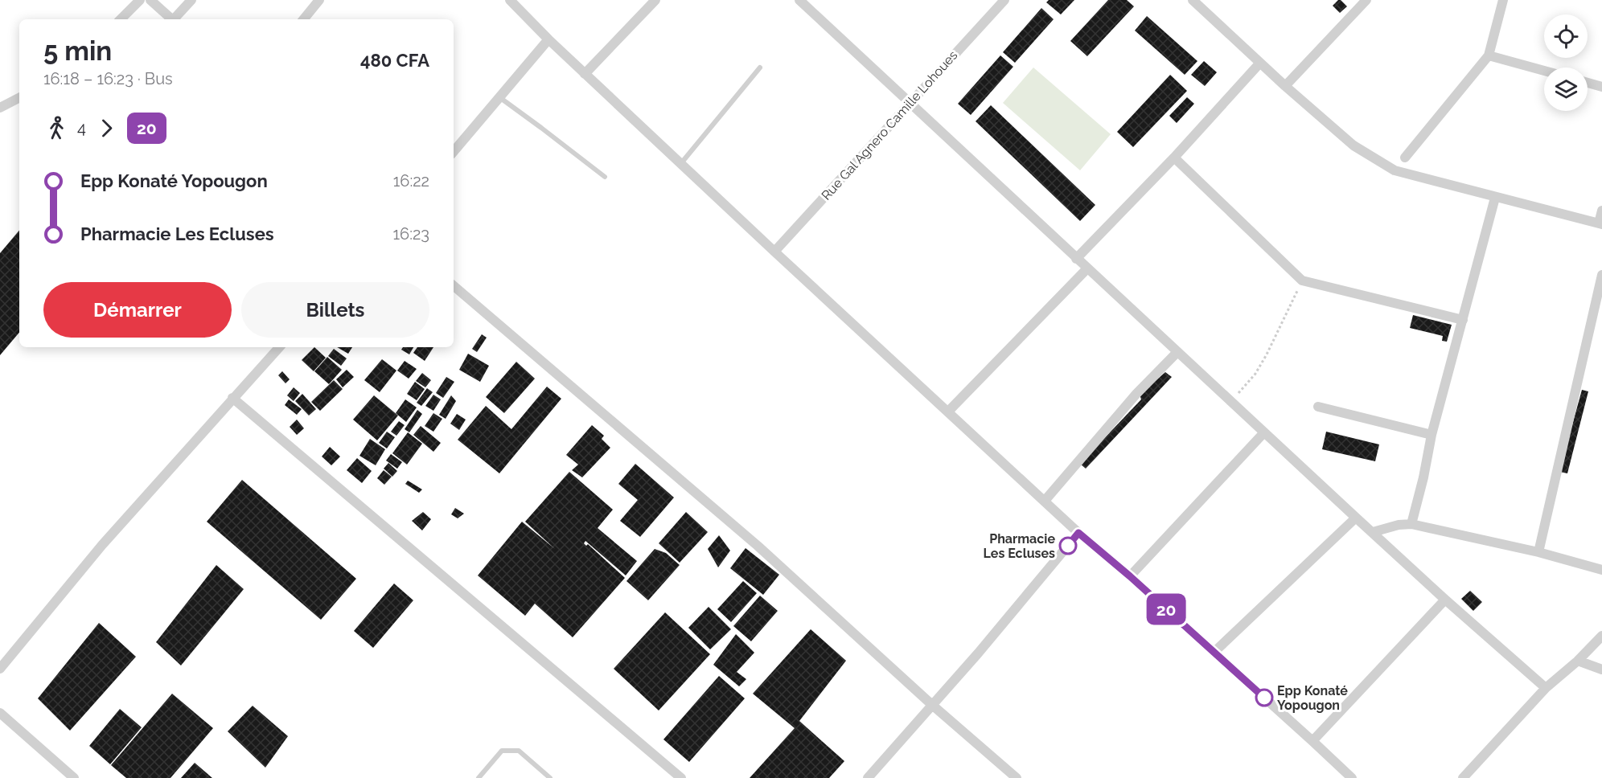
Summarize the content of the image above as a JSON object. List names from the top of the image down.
{
  "streets": {
    "street": ["Rue Gal Agnero Camille Lohoues"]
  },
  "places": ["Pharmacie Les Ecluses", "Epp Konaté Yopougon"],
  "lines": ["bus line 20"],
  "page": {
    "on_map": "20",
    "heading": ["5 min", "16:18 – 16:23 · Bus", "480 CFA"],
    "legs": ["4", "20"],
    "list": [
      {
        "name": "Epp Konaté Yopougon",
        "value": "16:22"
      },
      {
        "name": "Pharmacie Les Ecluses",
        "value": "16:23"
      }
    ],
    "buttons": ["Démarrer", "Billets"]
  }
}
